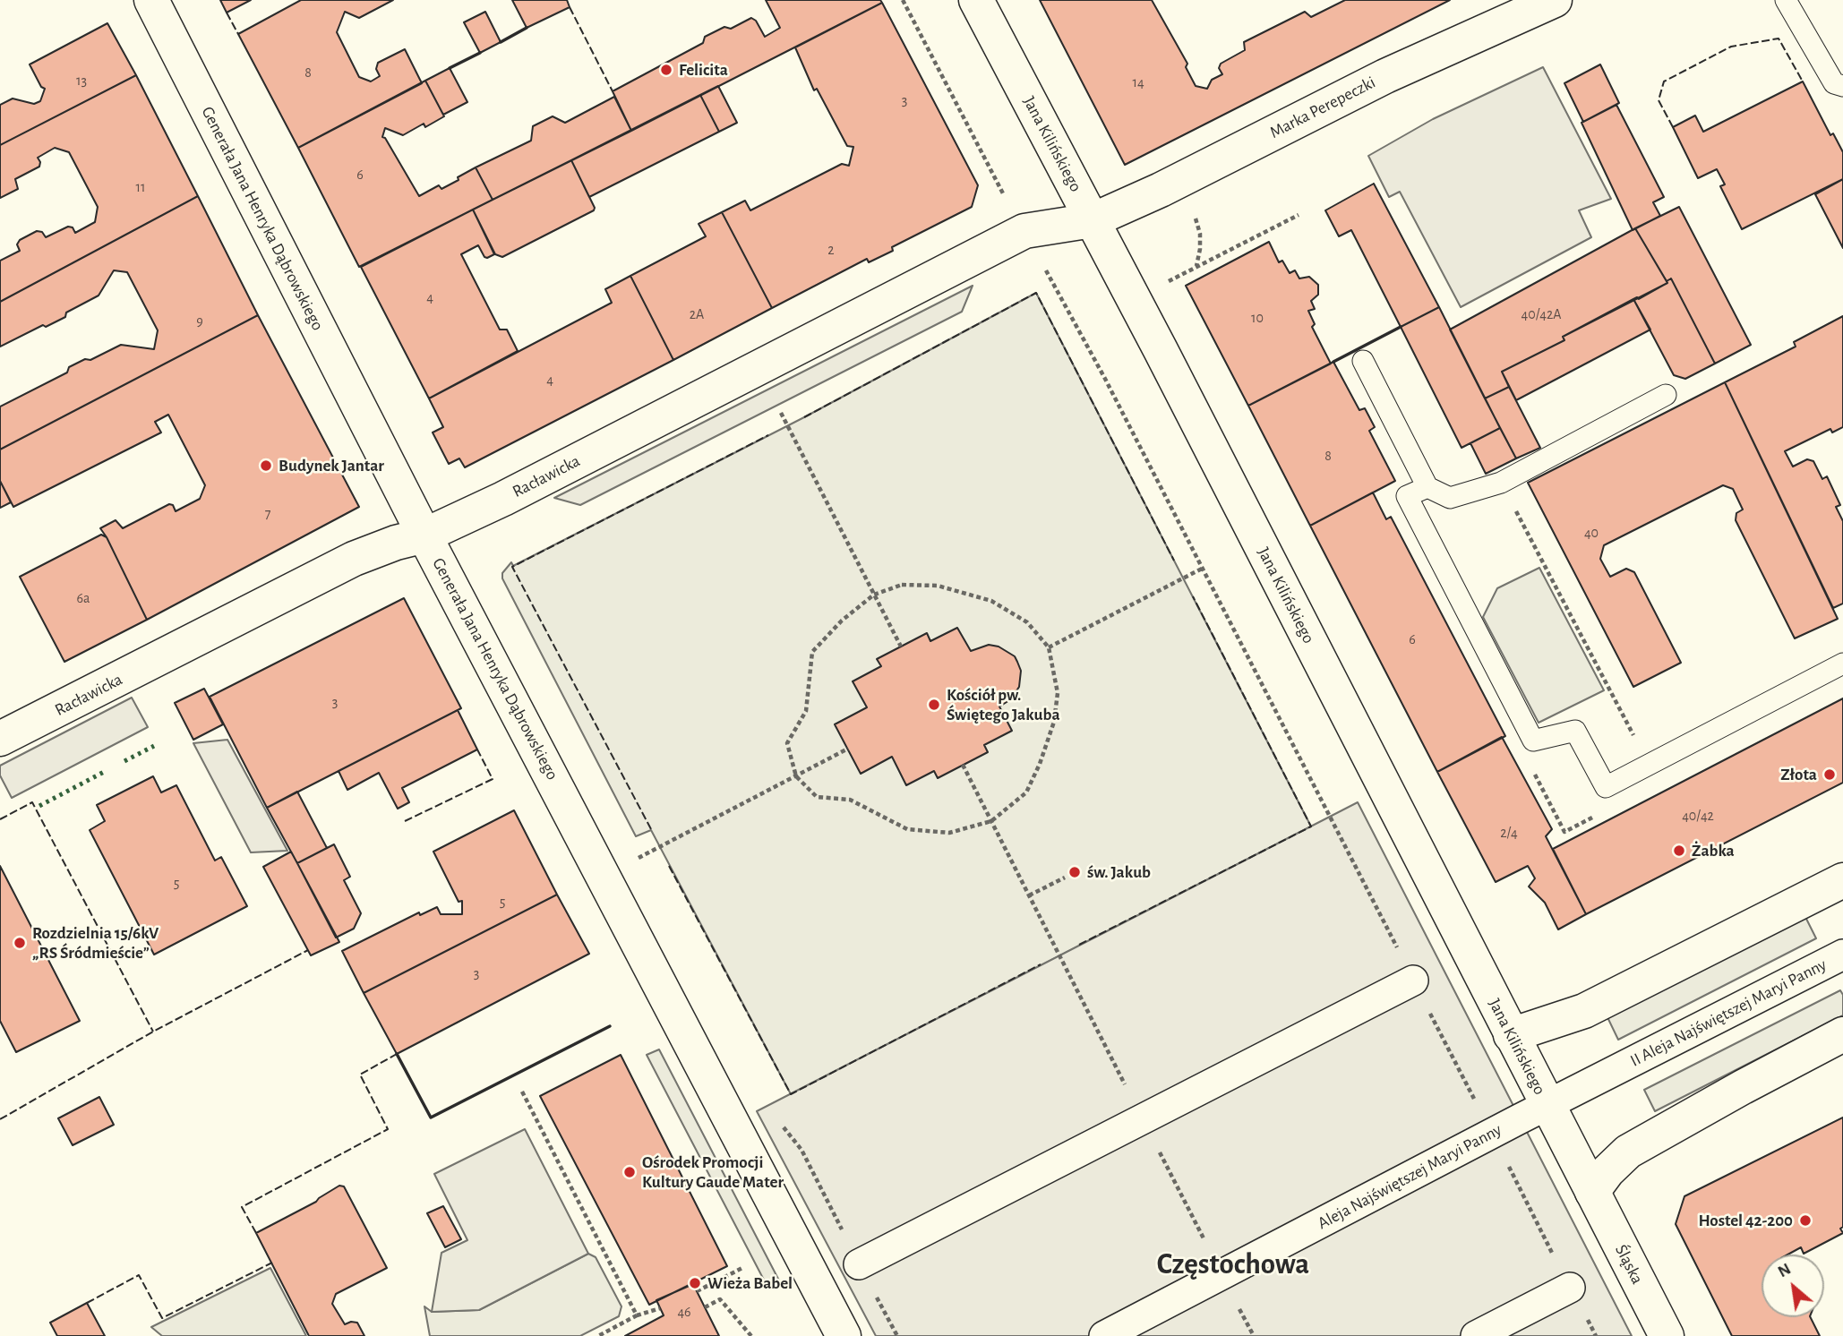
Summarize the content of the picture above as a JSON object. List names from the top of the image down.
{
  "streets": {
    "street": [
      "Marka Perepeczki",
      "Jana Kilińskiego",
      "Generała Jana Henryka Dąbrowskiego",
      "Racławicka",
      "II Aleja Najświętszej Maryi Panny",
      "Aleja Najświętszej Maryi Panny",
      "Śląska"
    ]
  },
  "crossings": [
    ["Marka Perepeczki", "Jana Kilińskiego"],
    ["Marka Perepeczki", "Racławicka"],
    ["Jana Kilińskiego", "Racławicka"],
    ["Jana Kilińskiego", "Aleja Najświętszej Maryi Panny"],
    ["Jana Kilińskiego", "Śląska"],
    ["Generała Jana Henryka Dąbrowskiego", "Racławicka"],
    ["II Aleja Najświętszej Maryi Panny", "Aleja Najświętszej Maryi Panny"]
  ],
  "districts": ["Częstochowa"],
  "places": [
    "Felicita",
    "Budynek Jantar",
    "Kościół pw. Świętego Jakuba",
    "Złota",
    "Żabka",
    "św. Jakub",
    "Rozdzielnia 15/6kV „RS Śródmieście”",
    "Ośrodek Promocji Kultury Gaude Mater",
    "Hostel 42-200",
    "Wieża Babel"
  ],
  "house_numbers": [
    "8",
    "13",
    "14",
    "3",
    "6",
    "11",
    "2",
    "4",
    "2A",
    "40/42A",
    "10",
    "9",
    "4",
    "8",
    "7",
    "40",
    "6a",
    "6",
    "3",
    "40/42",
    "2/4",
    "5",
    "5",
    "3",
    "46"
  ],
  "north": "top left"
}
